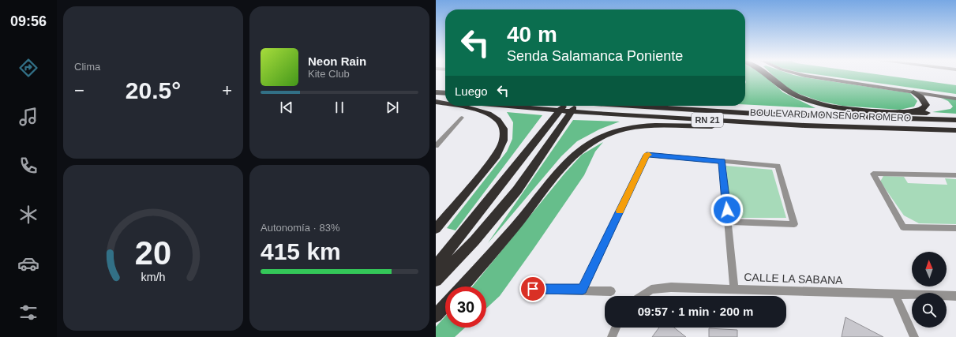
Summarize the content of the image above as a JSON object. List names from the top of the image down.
{
  "streets": {
    "highway": ["BOULEVARD MONSEÑOR ROMERO", "RN 21"],
    "street": ["CALLE LA SABANA"]
  },
  "north": "top",
  "page": {
    "tabs": "09:56",
    "tile": [
      "Clima",
      ["Autonomía · 83%", "415 km"]
    ],
    "turn": ["40 m", "Senda Salamanca Poniente"],
    "song": ["Neon Rain", "Kite Club"],
    "then": "Luego",
    "heat": ["−", "20.5°", "+"],
    "limit": "30",
    "trip": "09:57 · 1 min · 200 m",
    "gauge": ["20", "km/h"]
  }
}
